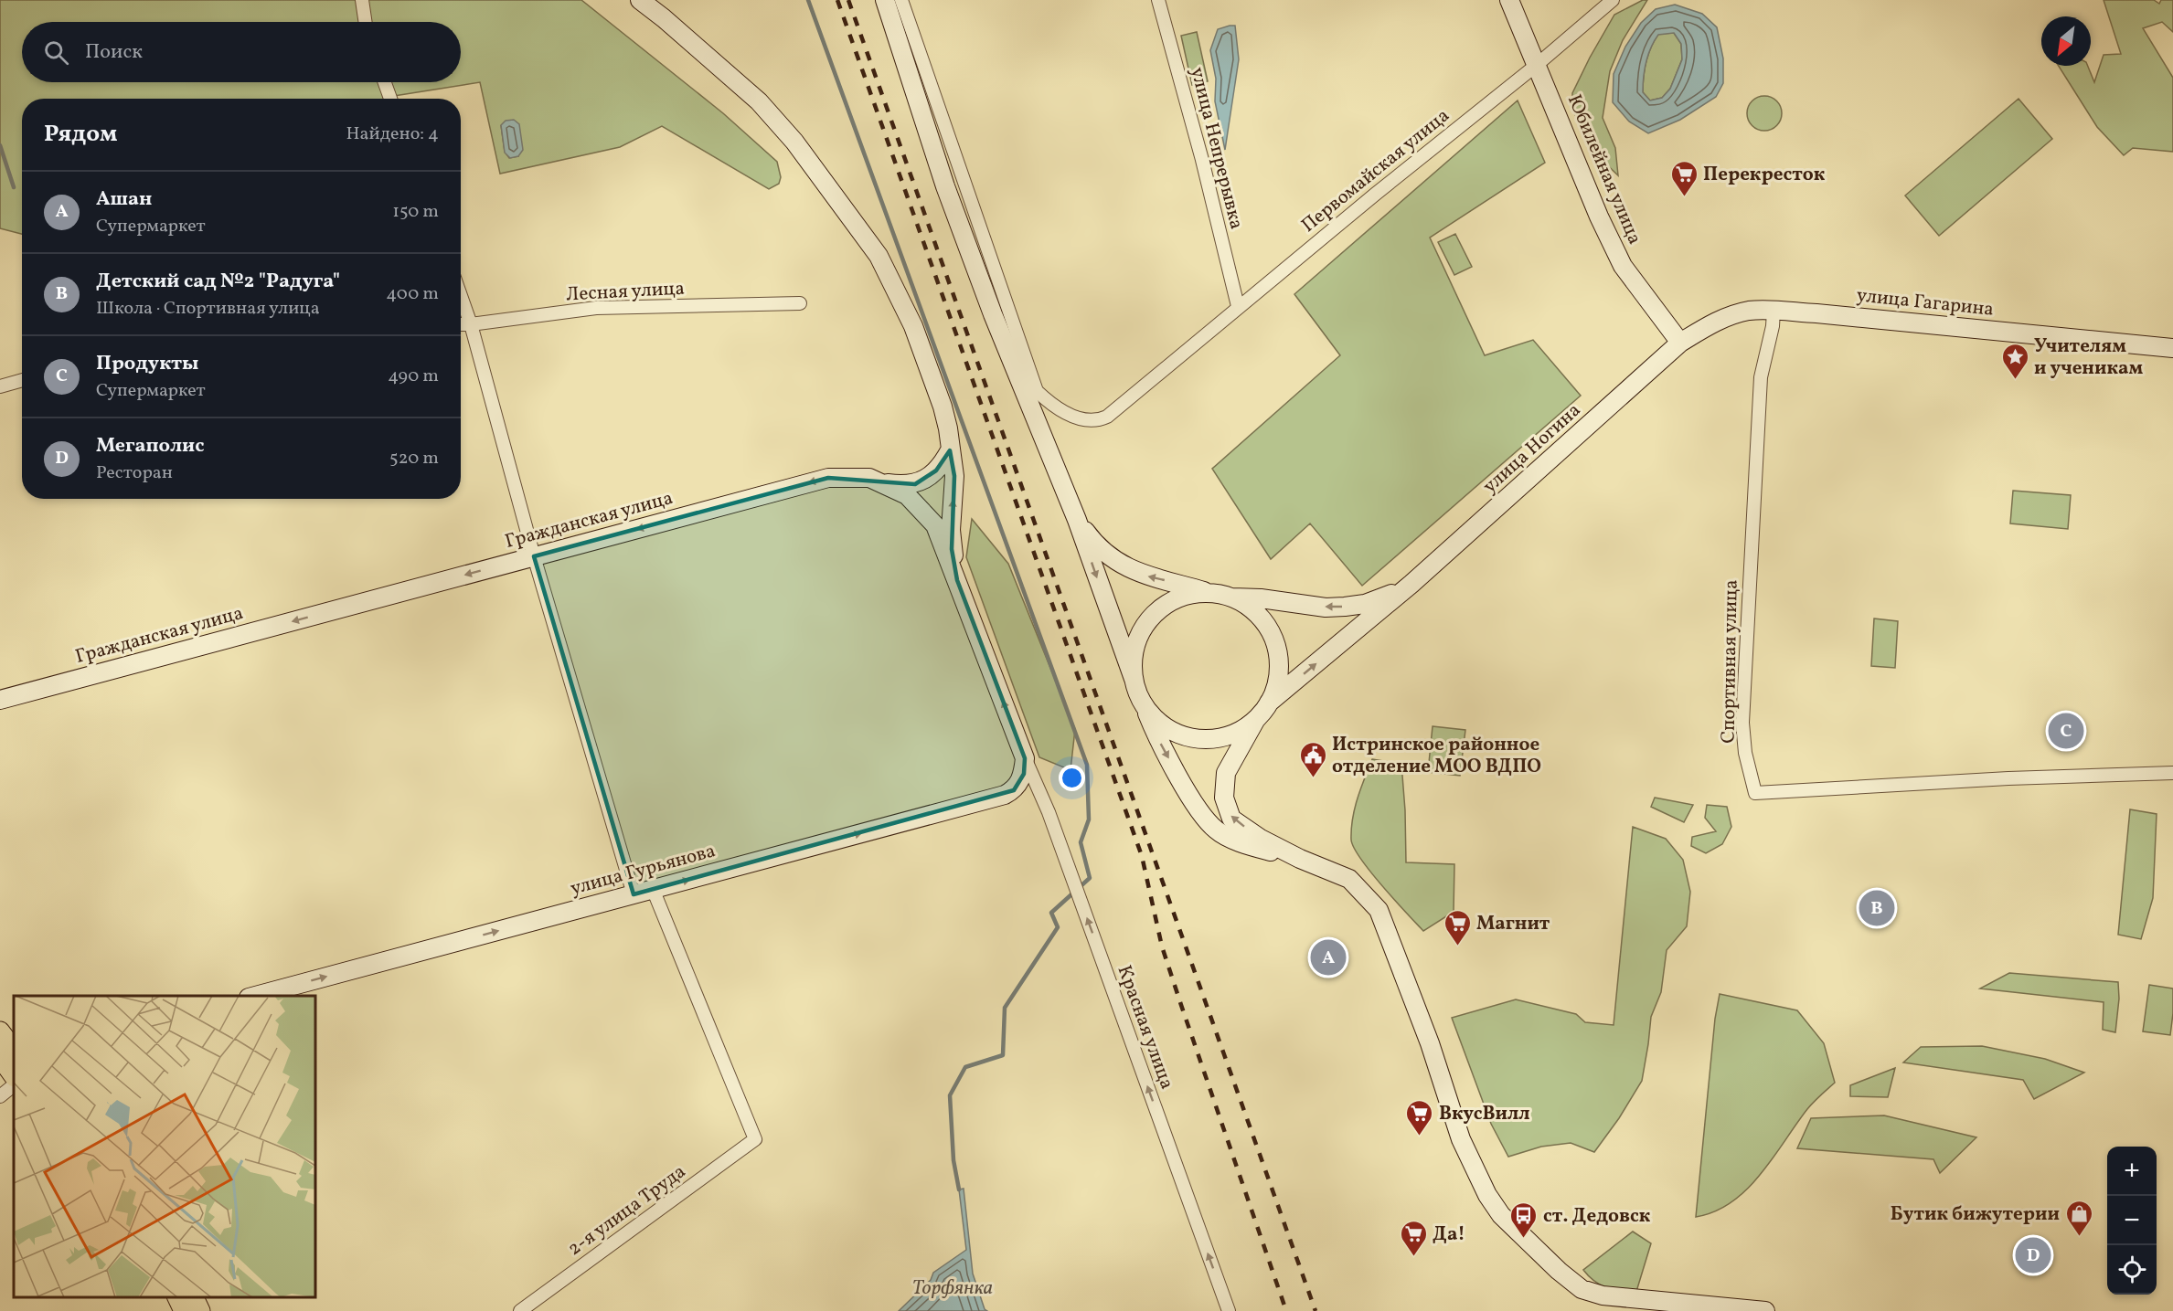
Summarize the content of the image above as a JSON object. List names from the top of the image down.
{
  "streets": {
    "street": [
      "улица Непрерывка",
      "Юбилейная улица",
      "Первомайская улица",
      "Лесная улица",
      "улица Гагарина",
      "улица Ногина",
      "Гражданская улица",
      "Спортивная улица",
      "улица Гурьянова",
      "Красная улица",
      "2-я улица Труда"
    ]
  },
  "crossings": [
    ["улица Непрерывка", "Первомайская улица"],
    ["Юбилейная улица", "Первомайская улица"],
    ["Юбилейная улица", "улица Гагарина"],
    ["Юбилейная улица", "улица Ногина"],
    ["улица Гагарина", "улица Ногина"],
    ["улица Гагарина", "Спортивная улица"],
    ["Гражданская улица", "улица Гурьянова"],
    ["Гражданская улица", "Красная улица"],
    ["улица Гурьянова", "Красная улица"],
    ["улица Гурьянова", "2-я улица Труда"]
  ],
  "one_way": ["Гражданская улица", "улица Гурьянова", "Красная улица"],
  "water": ["Торфянка"],
  "places": {
    "supermarket": [
      "Перекресток",
      "Магнит",
      "ВкусВилл",
      "Да!"
    ],
    "place": ["Учителям и ученикам"],
    "public building": ["Истринское районное отделение МОО ВДПО"],
    "shop": ["Бутик бижутерии"],
    "bus stop": ["ст. Дедовск"]
  },
  "north": "bottom left",
  "page": {
    "search": "Поиск",
    "heading": ["Рядом", "Найдено: 4"],
    "list": [
      {
        "mark": "A",
        "name": "Ашан",
        "note": "Супермаркет",
        "value": "150 m"
      },
      {
        "mark": "B",
        "name": "Детский сад №2 \"Радуга\"",
        "note": "Школа · Спортивная улица",
        "value": "400 m"
      },
      {
        "mark": "C",
        "name": "Продукты",
        "note": "Супермаркет",
        "value": "490 m"
      },
      {
        "mark": "D",
        "name": "Мегаполис",
        "note": "Ресторан",
        "value": "520 m"
      }
    ],
    "pins": [
      "C",
      "B",
      "A",
      "D"
    ],
    "map_buttons": ["+", "−"]
  }
}
